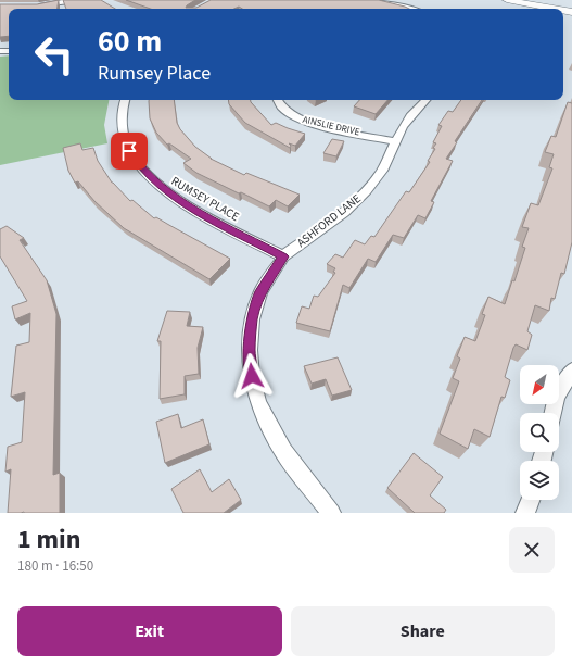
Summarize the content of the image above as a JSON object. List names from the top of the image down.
{
  "streets": {
    "street": ["AINSLIE DRIVE", "RUMSEY PLACE", "ASHFORD LANE"]
  },
  "crossings": [
    ["AINSLIE DRIVE", "ASHFORD LANE"],
    ["RUMSEY PLACE", "ASHFORD LANE"]
  ],
  "north": "bottom left",
  "page": {
    "turn": ["60 m", "Rumsey Place"],
    "heading": ["1 min", "180 m · 16:50"],
    "buttons": ["Exit", "Share"]
  }
}
